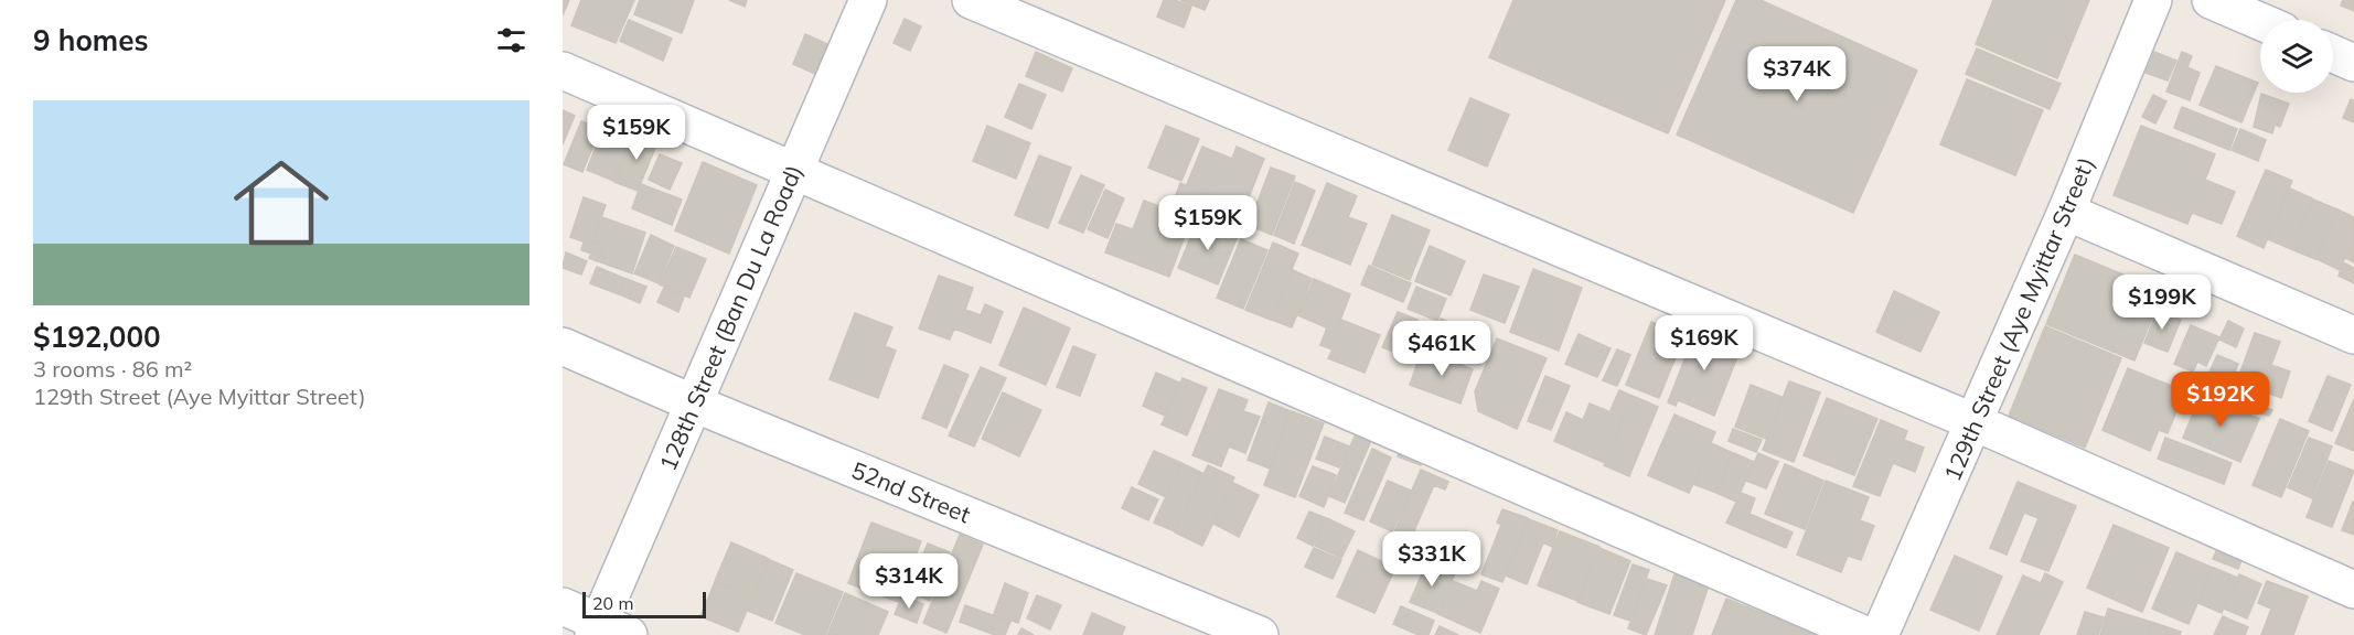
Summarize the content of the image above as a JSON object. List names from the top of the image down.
{
  "streets": {
    "street": ["128th Street (Ban Du La Road)", "129th Street (Aye Myittar Street)", "52nd Street"]
  },
  "crossings": [
    ["128th Street (Ban Du La Road)", "52nd Street"]
  ],
  "scale_bar": "20 m",
  "page": {
    "heading": "9 homes",
    "price": [
      "$374K",
      "$159K",
      "$159K",
      "$199K",
      "$169K",
      "$461K",
      "$192K",
      "$331K",
      "$314K"
    ],
    "list": [
      {
        "name": "$192,000",
        "note": "3 rooms · 86 m² · 129th Street (Aye Myittar Street)"
      }
    ],
    "scale": "20 m"
  }
}
